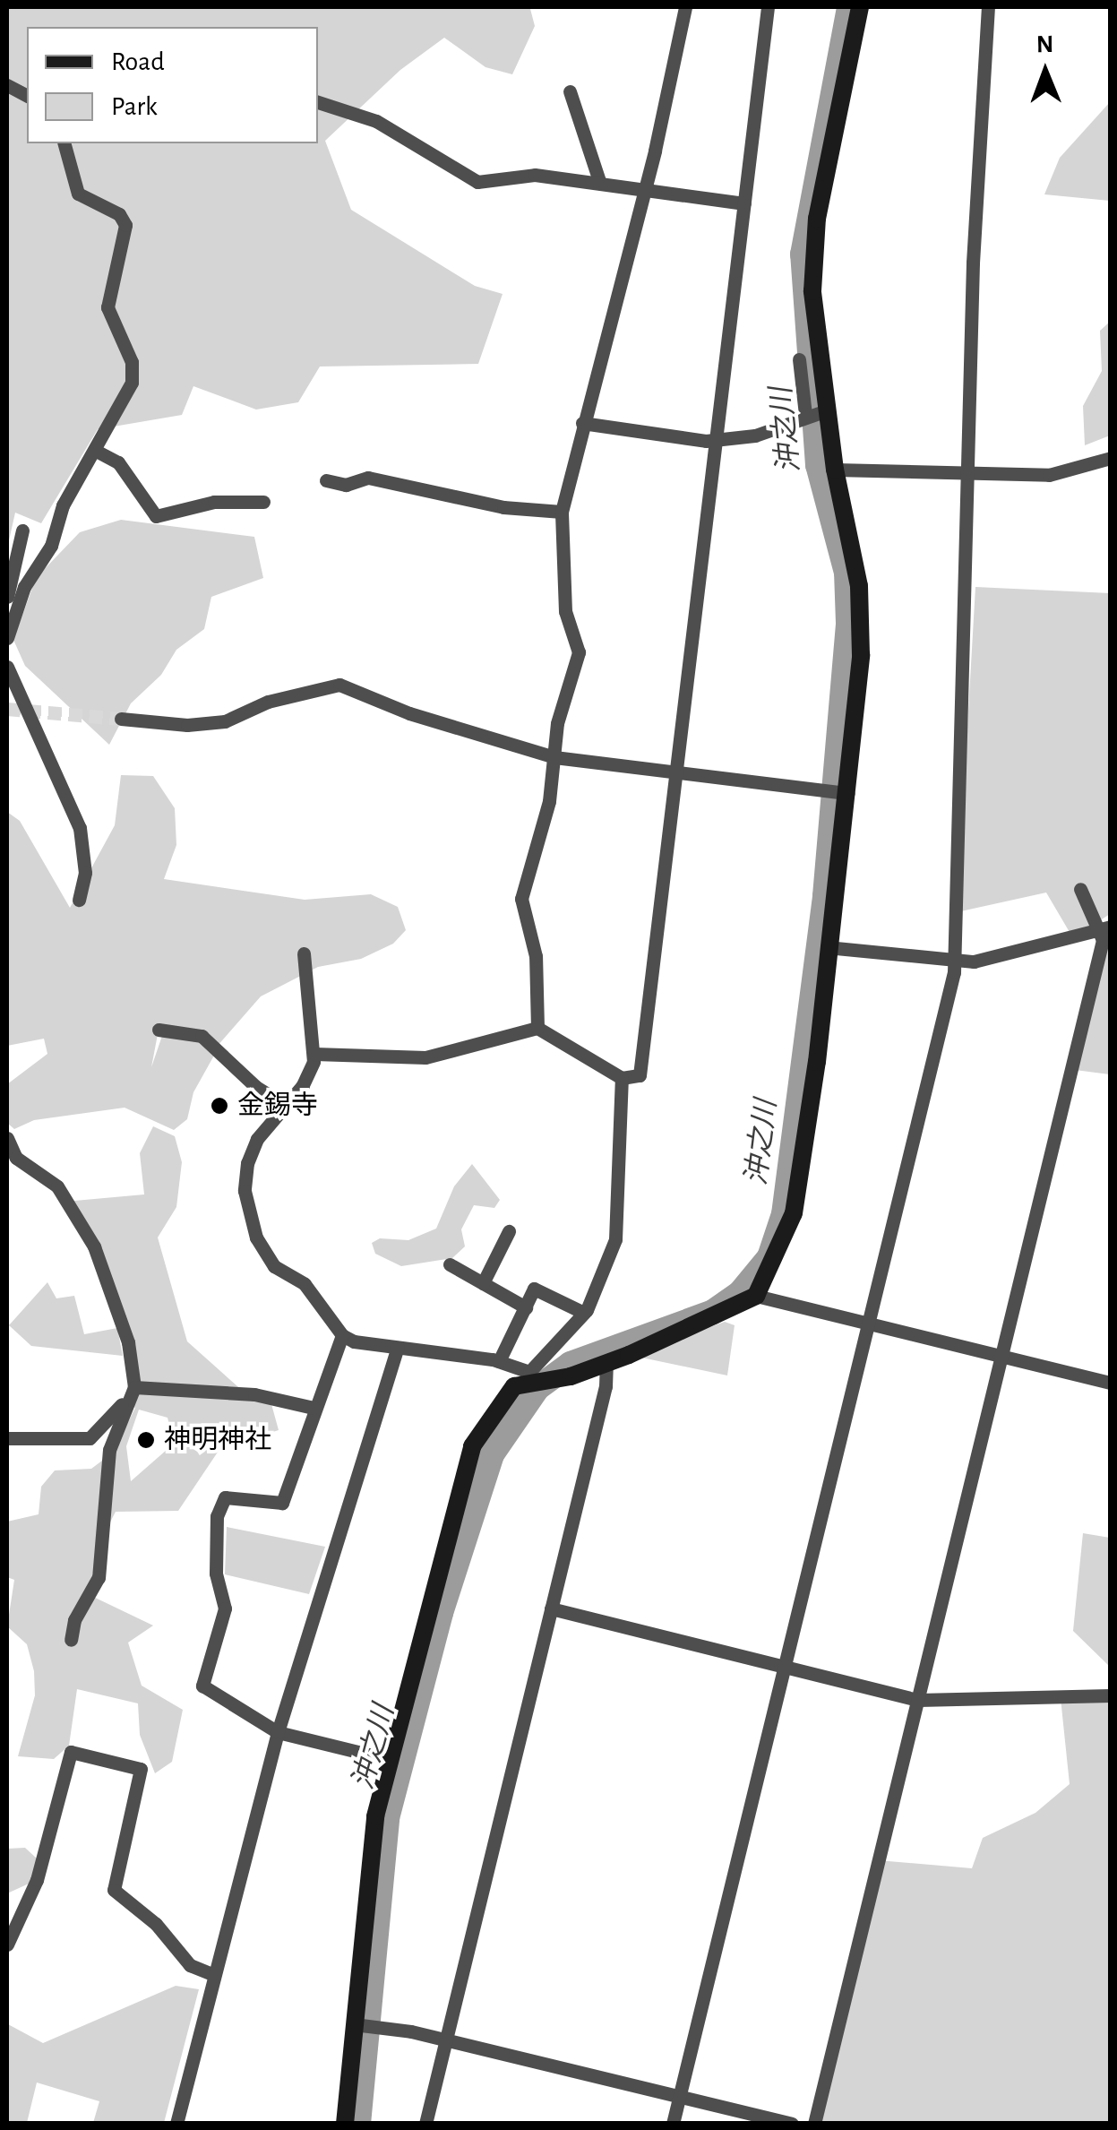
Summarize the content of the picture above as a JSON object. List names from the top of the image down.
{
  "water": ["沖之川"],
  "places": ["金錫寺", "神明神社"],
  "legend": ["Road", "Park"],
  "north": "top"
}
